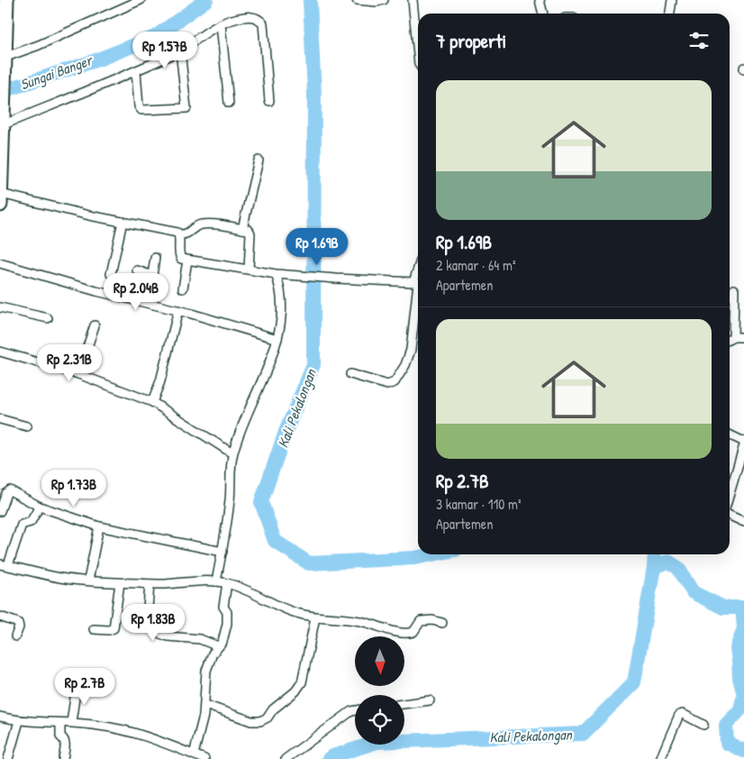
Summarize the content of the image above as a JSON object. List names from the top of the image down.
{
  "water": ["Sungai Banger", "Kali Pekalongan"],
  "north": "bottom",
  "page": {
    "heading": "7 properti",
    "price": [
      "Rp 1.57B",
      "Rp 1.69B",
      "Rp 2.04B",
      "Rp 2.31B",
      "Rp 1.73B",
      "Rp 1.83B",
      "Rp 2.7B"
    ],
    "list": [
      {
        "name": "Rp 1.69B",
        "note": "2 kamar · 64 m² · Apartemen"
      },
      {
        "name": "Rp 2.7B",
        "note": "3 kamar · 110 m² · Apartemen"
      }
    ]
  }
}
